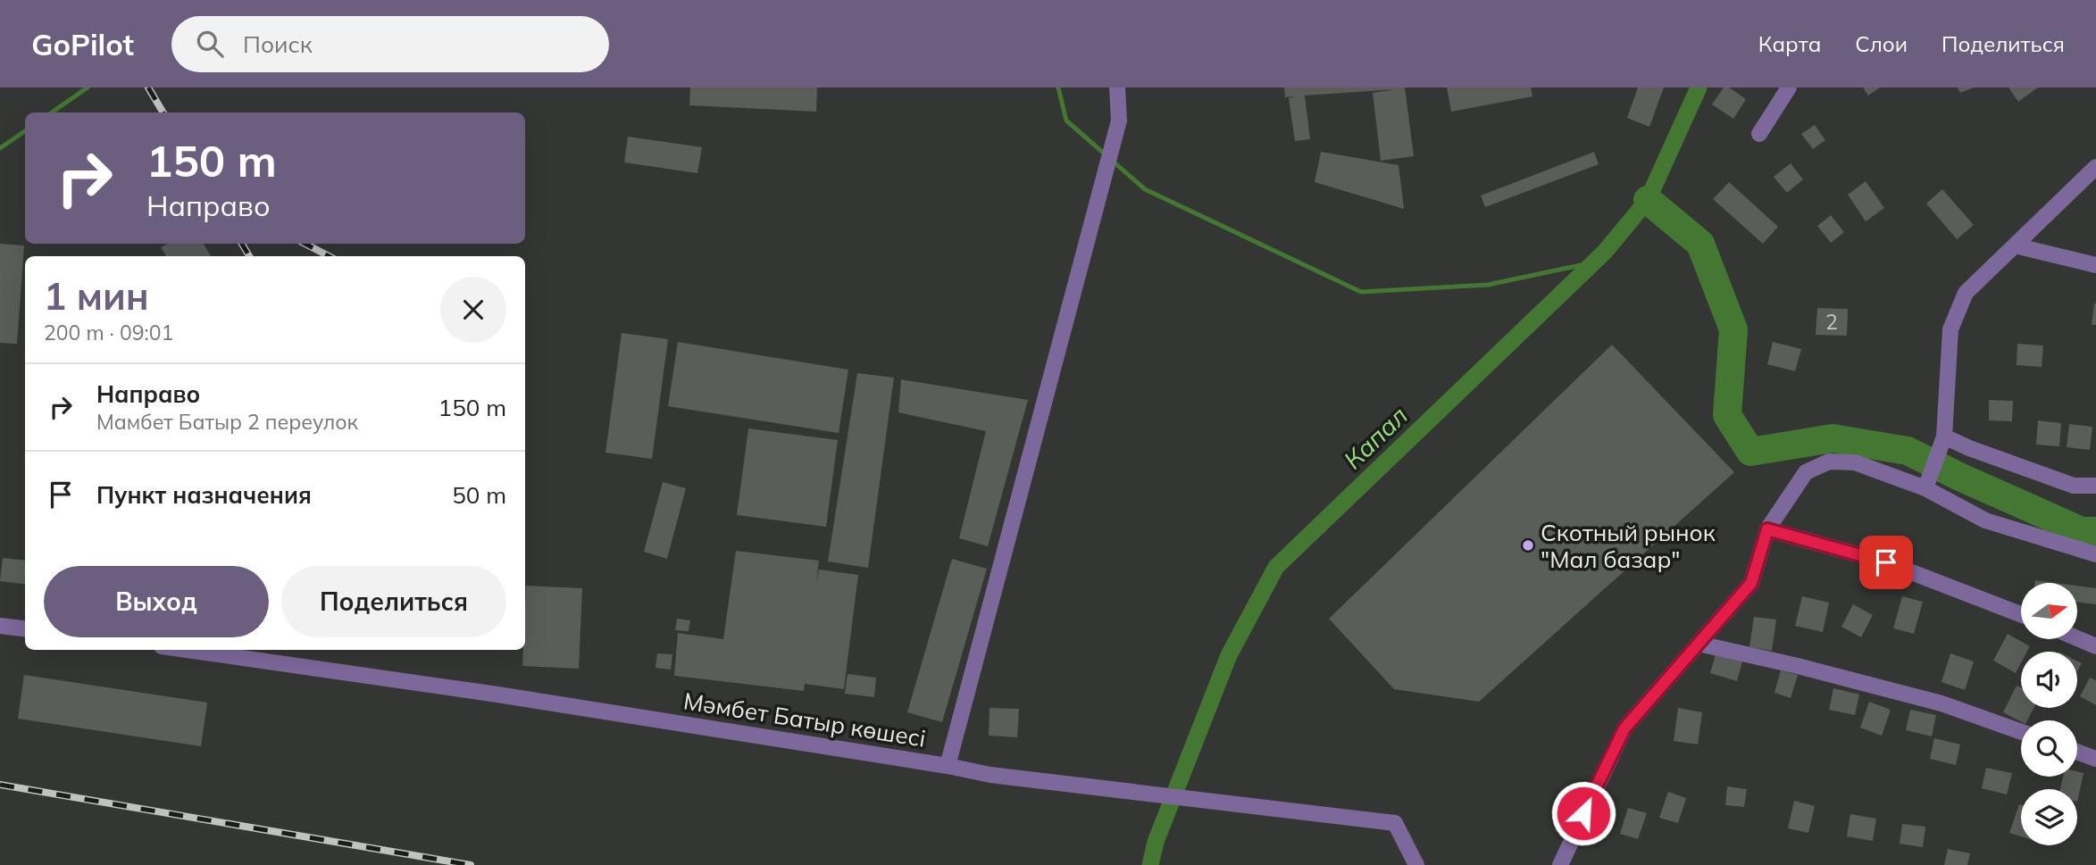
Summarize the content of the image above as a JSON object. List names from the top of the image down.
{
  "streets": {
    "street": ["Мәмбет Батыр көшесі"]
  },
  "water": ["Капал"],
  "places": ["Скотный рынок \"Мал базар\""],
  "house_numbers": ["2"],
  "north": "right",
  "page": {
    "header": "GoPilot",
    "search": "Поиск",
    "nav": ["Карта", "Слои", "Поделиться"],
    "turn": ["150 m", "Направо"],
    "heading": ["1 мин", "200 m · 09:01"],
    "list": [
      {
        "name": "Направо",
        "note": "Мамбет Батыр 2 переулок",
        "value": "150 m"
      },
      {
        "name": "Пункт назначения",
        "value": "50 m"
      }
    ],
    "buttons": ["Выход", "Поделиться"]
  }
}
